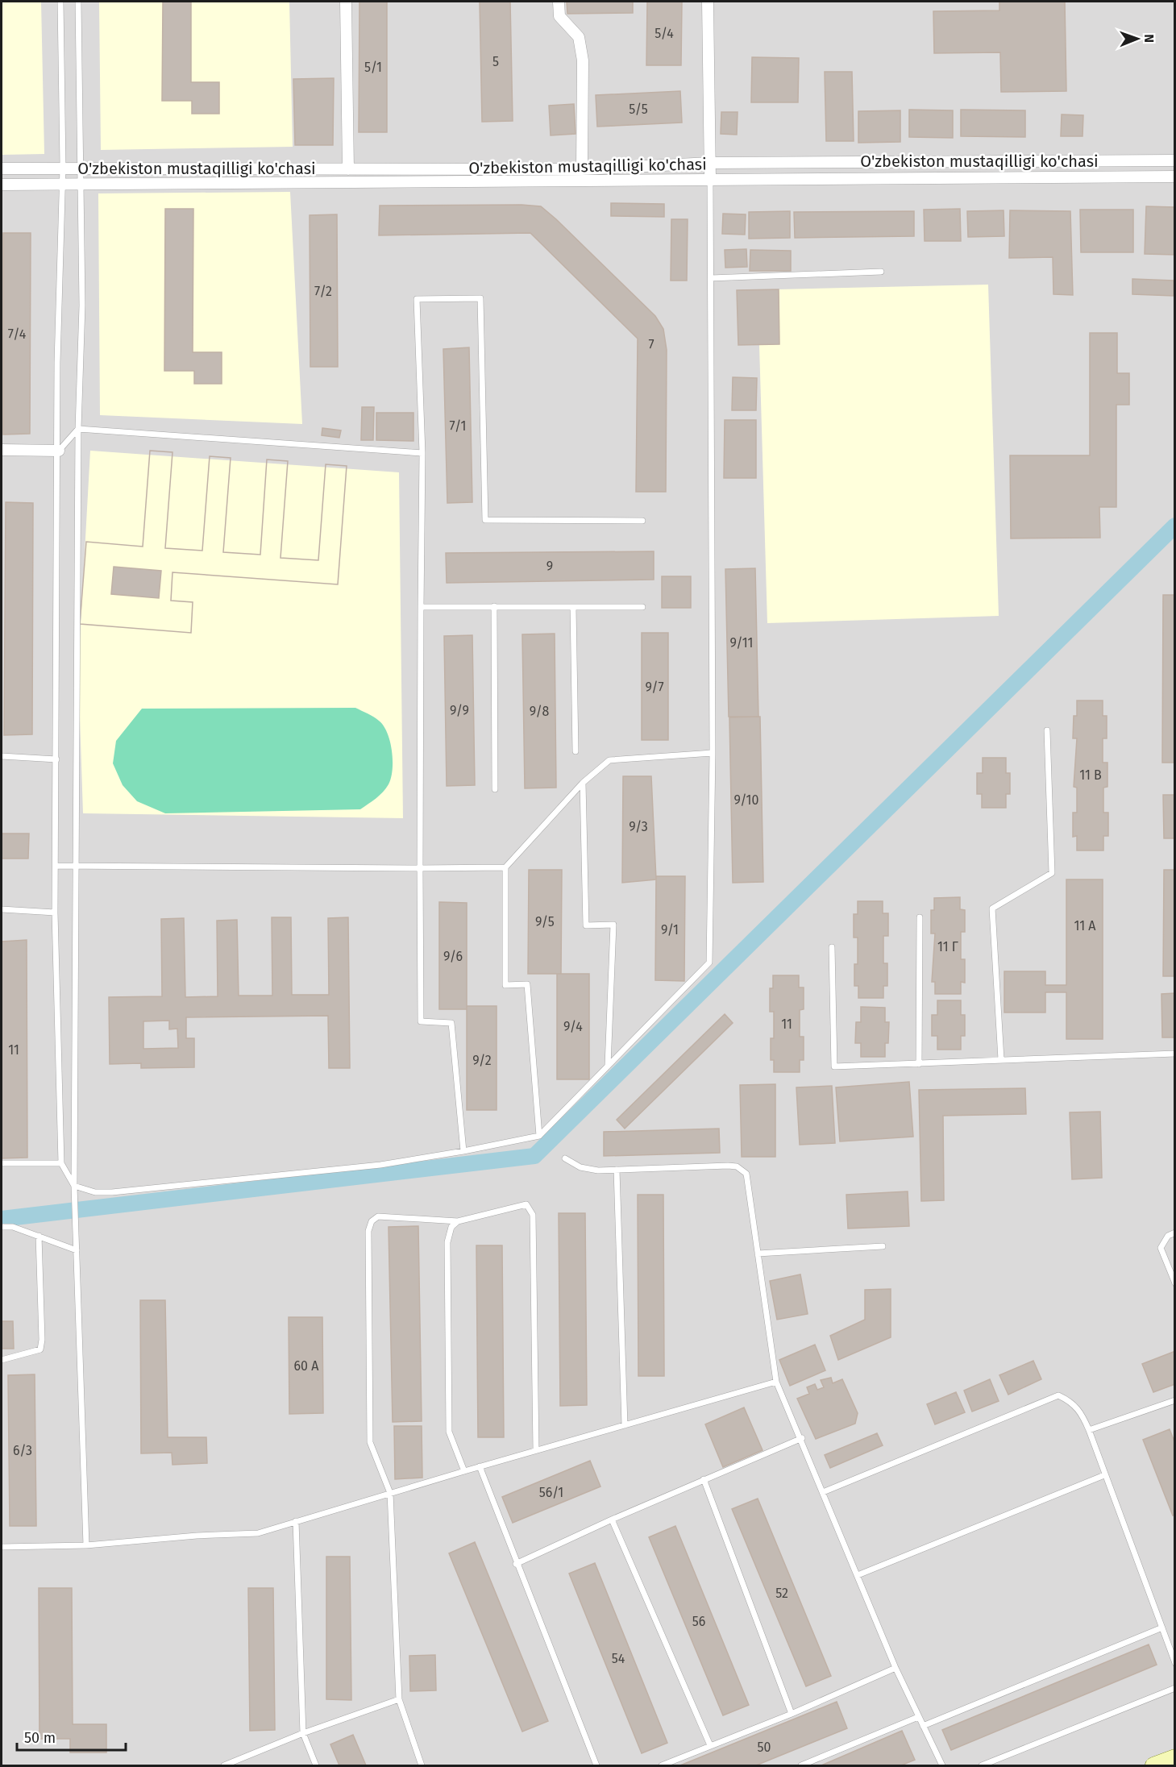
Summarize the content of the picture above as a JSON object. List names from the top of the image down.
{
  "streets": {
    "street": ["O'zbekiston mustaqilligi ko'chasi"]
  },
  "house_numbers": [
    "5/4",
    "5",
    "5/1",
    "5/5",
    "7/2",
    "7/4",
    "7",
    "7/1",
    "9",
    "9/11",
    "9/7",
    "9/9",
    "9/8",
    "11 B",
    "9/10",
    "9/3",
    "9/5",
    "11 A",
    "9/1",
    "11 Г",
    "9/6",
    "11",
    "9/4",
    "11",
    "9/2",
    "60 A",
    "6/3",
    "56/1",
    "52",
    "56",
    "54",
    "50"
  ],
  "scale_bar": "50 m",
  "north": "right"
}
